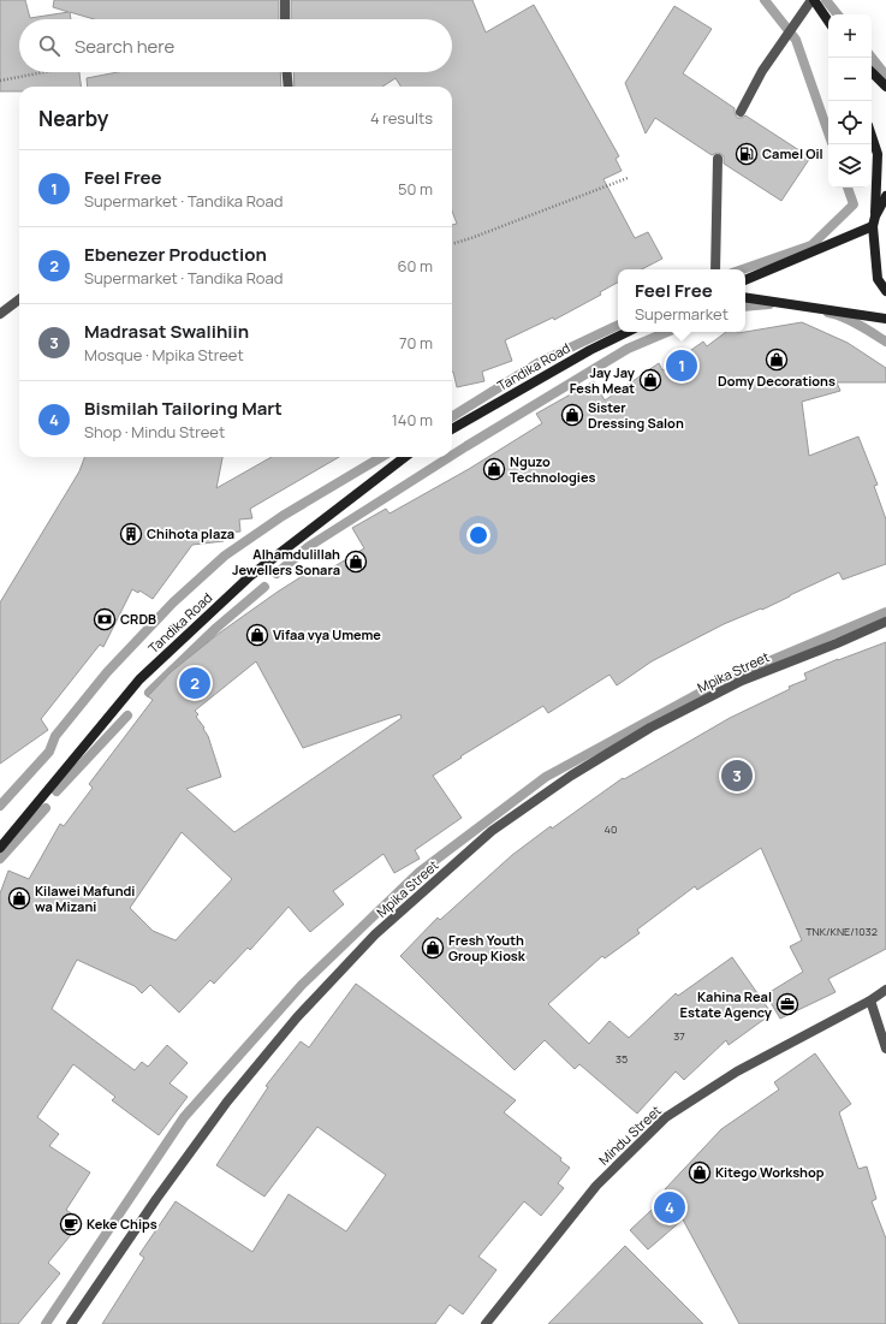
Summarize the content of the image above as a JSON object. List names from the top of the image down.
{
  "streets": {
    "street": ["Tandika Road", "Mpika Street", "Mindu Street"]
  },
  "places": {
    "fuel station": ["Camel Oil"],
    "shop": [
      "Domy Decorations",
      "Jay Jay Fesh Meat",
      "Sister Dressing Salon",
      "Nguzo Technologies",
      "Alhamdulillah Jewellers Sonara",
      "Vifaa vya Umeme",
      "Kilawei Mafundi wa Mizani",
      "Fresh Youth Group Kiosk",
      "Kitego Workshop"
    ],
    "building": ["Chihota plaza"],
    "bank": ["CRDB"],
    "office": ["Kahina Real Estate Agency"],
    "cafe": ["Keke Chips"]
  },
  "house_numbers": [
    "40",
    "TNK/KNE/1032",
    "37",
    "35"
  ],
  "page": {
    "map_buttons": ["+", "−"],
    "search": "Search here",
    "heading": ["Nearby", "4 results"],
    "list": [
      {
        "mark": "1",
        "name": "Feel Free",
        "note": "Supermarket · Tandika Road",
        "value": "50 m"
      },
      {
        "mark": "2",
        "name": "Ebenezer Production",
        "note": "Supermarket · Tandika Road",
        "value": "60 m"
      },
      {
        "mark": "3",
        "name": "Madrasat Swalihiin",
        "note": "Mosque · Mpika Street",
        "value": "70 m"
      },
      {
        "mark": "4",
        "name": "Bismilah Tailoring Mart",
        "note": "Shop · Mindu Street",
        "value": "140 m"
      }
    ],
    "popup": ["Feel Free", "Supermarket"],
    "pins": [
      "1",
      "2",
      "3",
      "4"
    ]
  }
}
